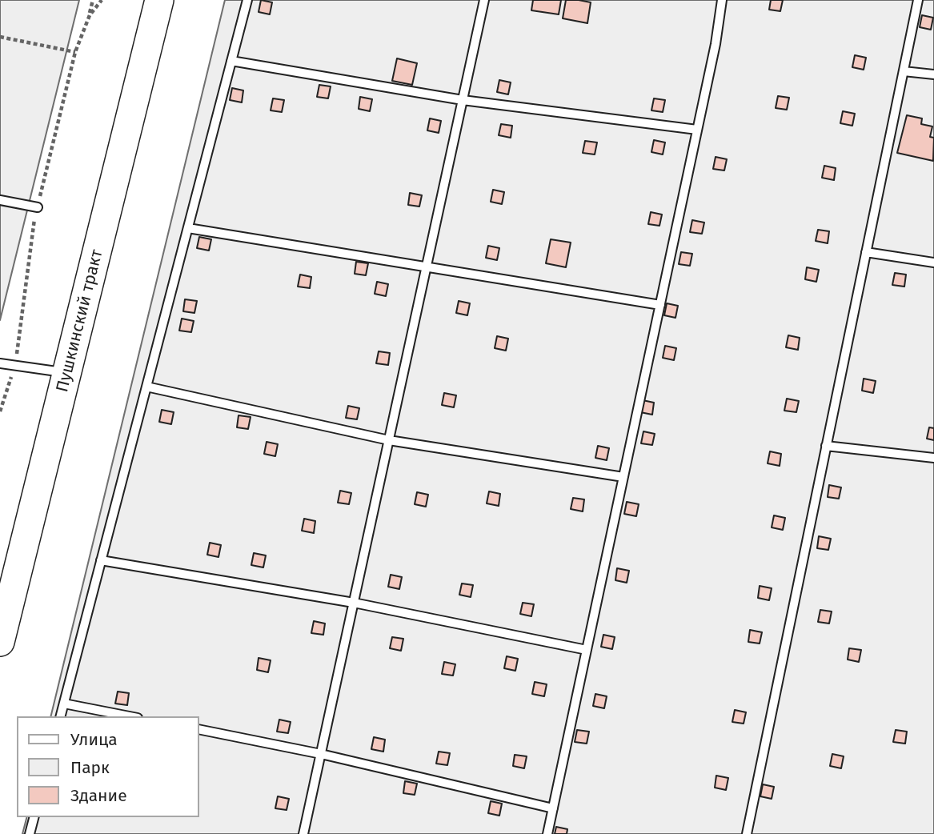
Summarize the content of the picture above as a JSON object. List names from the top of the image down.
{
  "streets": {
    "main road": ["Пушкинский тракт"]
  },
  "legend": ["Улица", "Парк", "Здание"]
}
